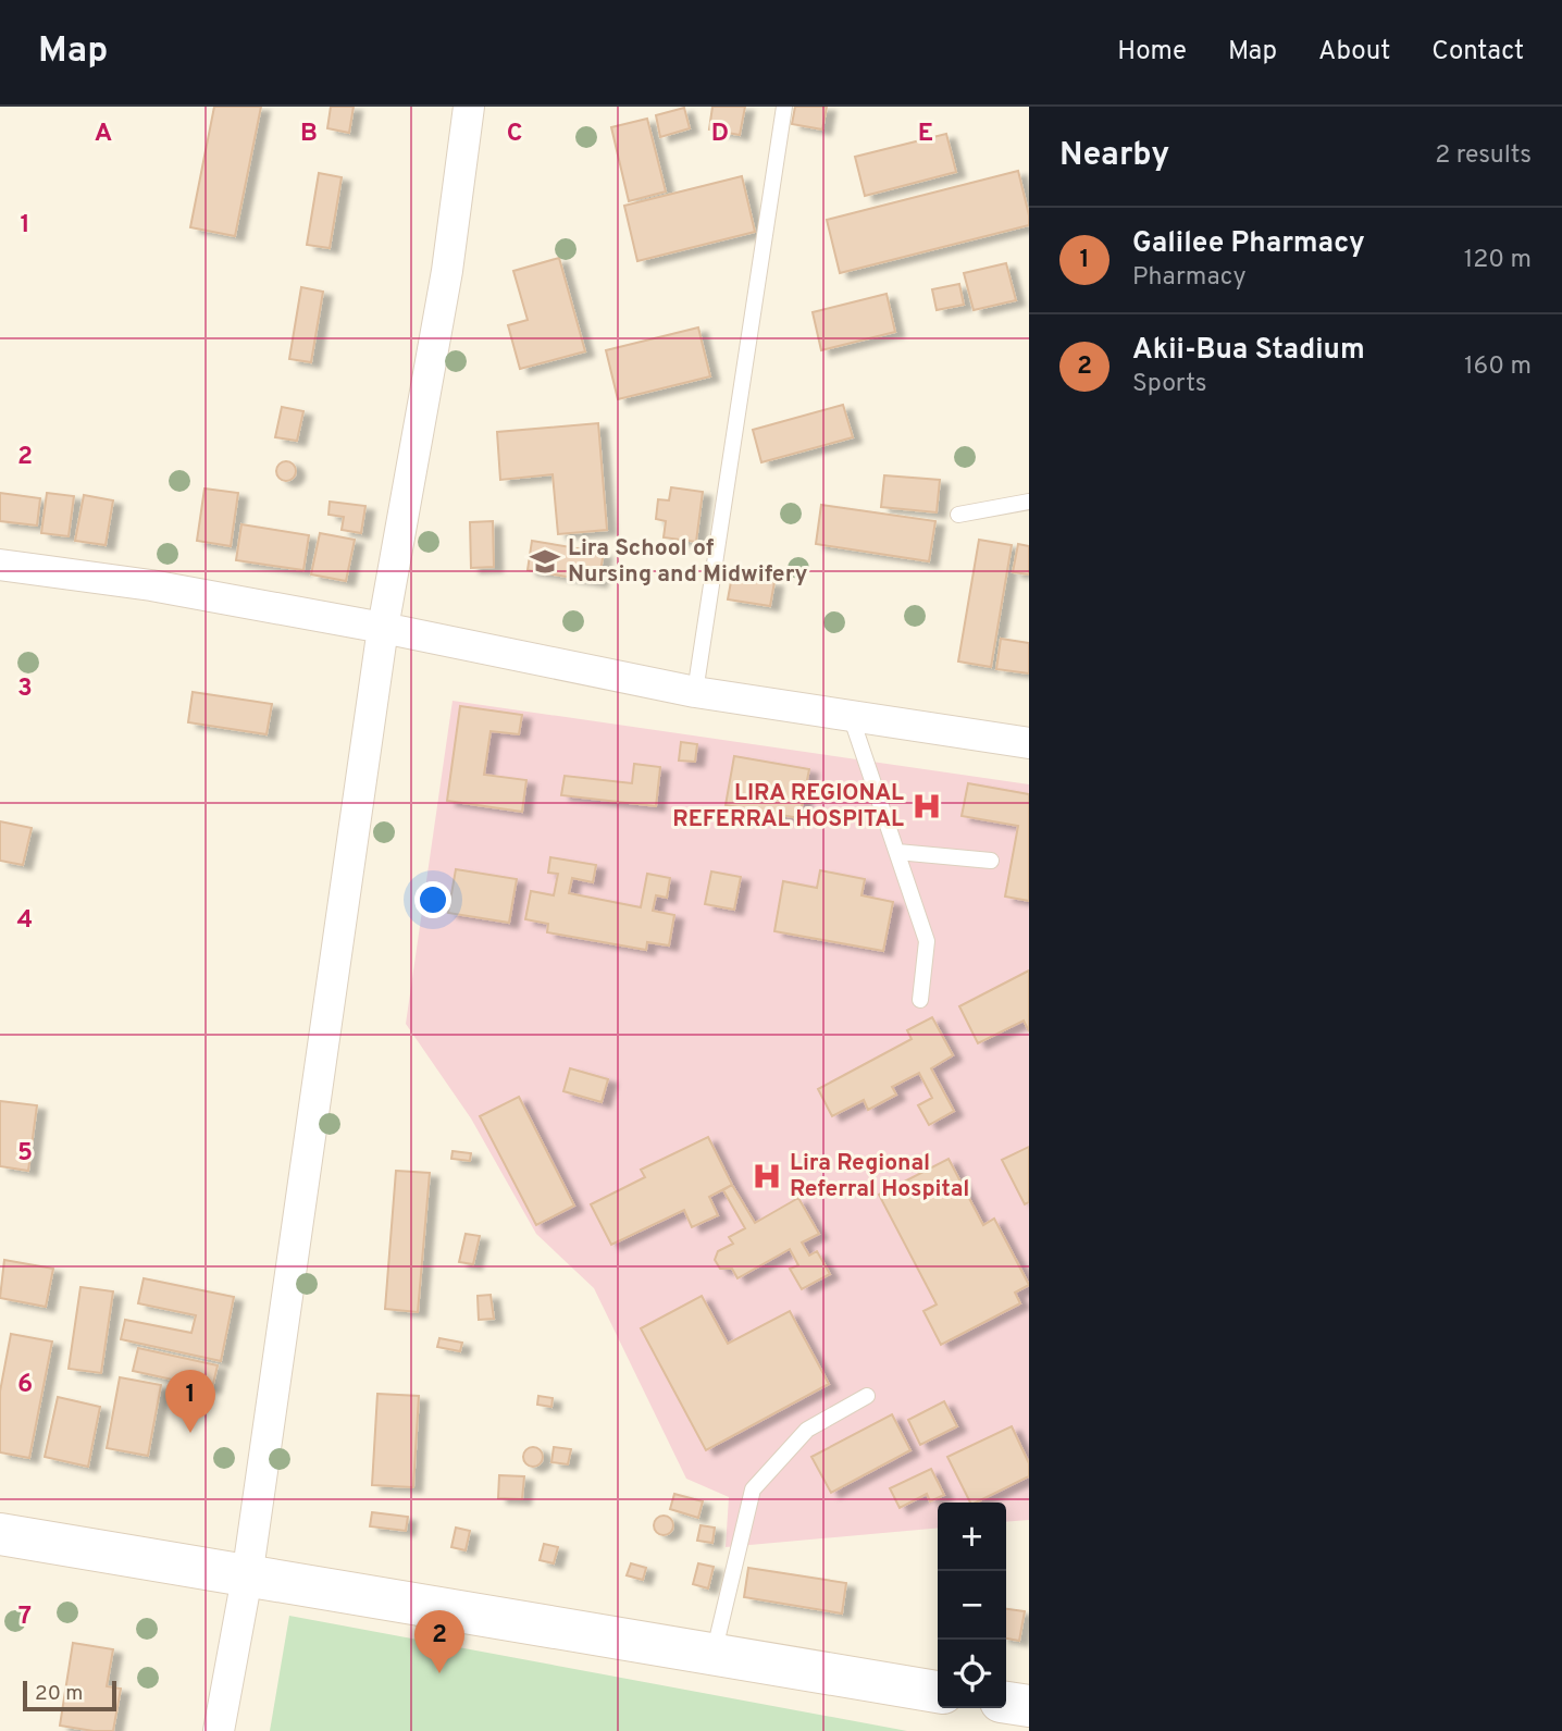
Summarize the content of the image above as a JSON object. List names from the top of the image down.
{
  "places": {
    "school or university": ["Lira School of Nursing and Midwifery"],
    "hospital": ["LIRA REGIONAL REFERRAL HOSPITAL", "Lira Regional Referral Hospital"]
  },
  "scale_bar": "20 m",
  "page": {
    "header": "Map",
    "nav": [
      "Home",
      "Map",
      "About",
      "Contact"
    ],
    "heading": ["Nearby", "2 results"],
    "list": [
      {
        "mark": "1",
        "name": "Galilee Pharmacy",
        "note": "Pharmacy",
        "value": "120 m"
      },
      {
        "mark": "2",
        "name": "Akii-Bua Stadium",
        "note": "Sports",
        "value": "160 m"
      }
    ],
    "pins": ["1", "2"],
    "map_buttons": ["+", "−"],
    "scale": "20 m"
  },
  "grid": {
    "columns": [
      "A",
      "B",
      "C",
      "D",
      "E"
    ],
    "rows": [
      "1",
      "2",
      "3",
      "4",
      "5",
      "6",
      "7"
    ]
  }
}
